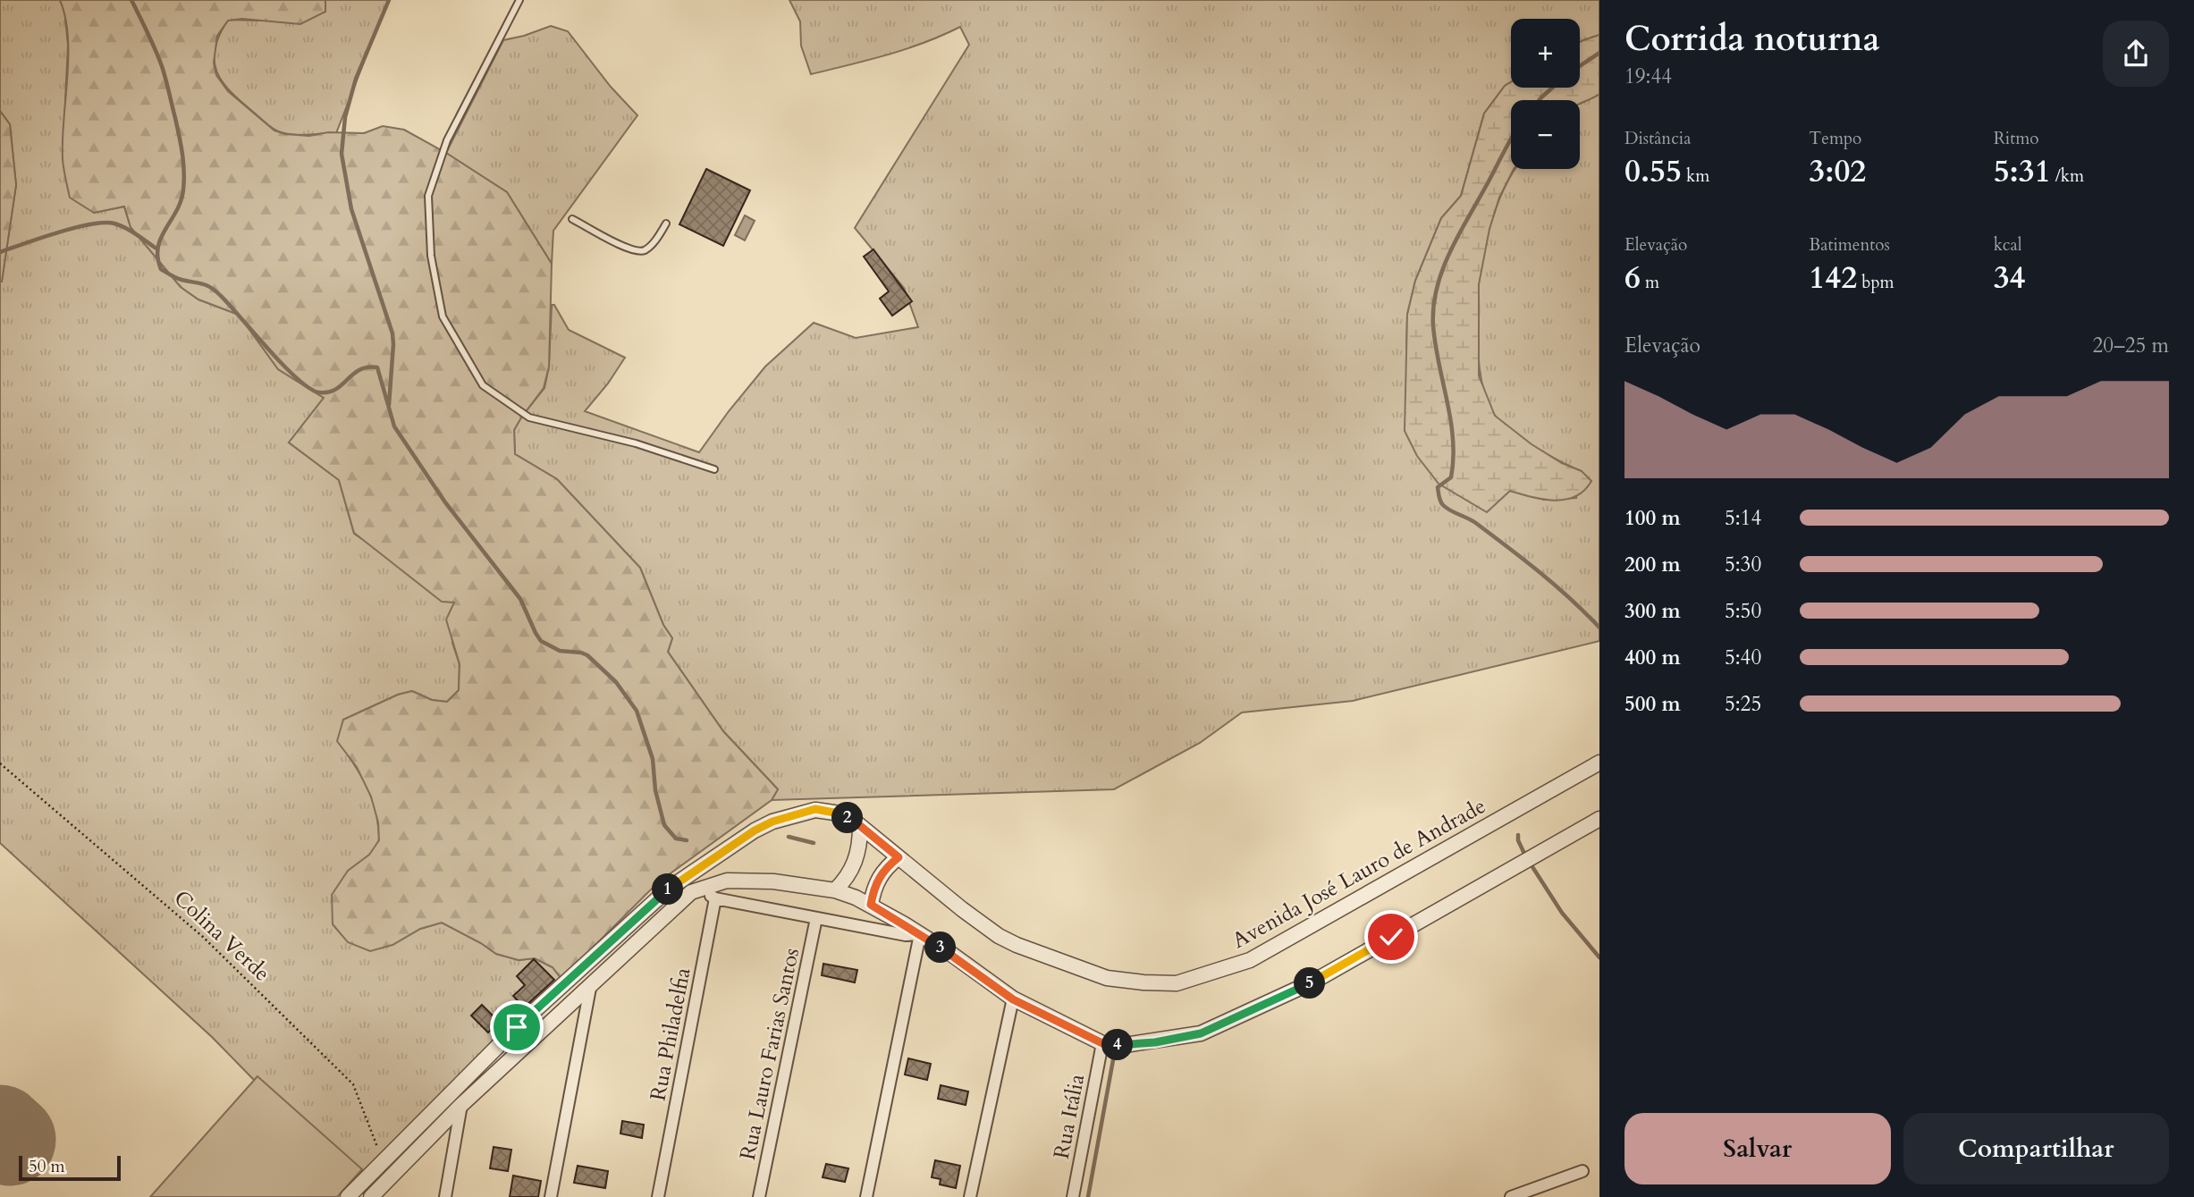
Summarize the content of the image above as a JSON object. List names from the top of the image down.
{
  "streets": {
    "street": [
      "Avenida José Lauro de Andrade",
      "Rua Philadelfia",
      "Rua Lauro Farias Santos",
      "Rua Itália"
    ],
    "path": ["Colina Verde"]
  },
  "crossings": [
    ["Avenida José Lauro de Andrade", "Colina Verde"]
  ],
  "scale_bar": "50 m",
  "page": {
    "heading": ["Corrida noturna", "19:44"],
    "map_buttons": ["+", "−"],
    "stats": [
      ["Distância", "0.55 km"],
      ["Tempo", "3:02"],
      ["Ritmo", "5:31 /km"],
      ["Elevação", "6 m"],
      ["Batimentos", "142 bpm"],
      ["kcal", "34"]
    ],
    "chart": ["Elevação", "20–25 m"],
    "list": [
      {
        "name": "100 m",
        "note": "5:14"
      },
      {
        "name": "200 m",
        "note": "5:30"
      },
      {
        "name": "300 m",
        "note": "5:50"
      },
      {
        "name": "400 m",
        "note": "5:40"
      },
      {
        "name": "500 m",
        "note": "5:25"
      }
    ],
    "pins": [
      "2",
      "1",
      "3",
      "5",
      "4"
    ],
    "buttons": ["Salvar", "Compartilhar"],
    "scale": "50 m"
  }
}
